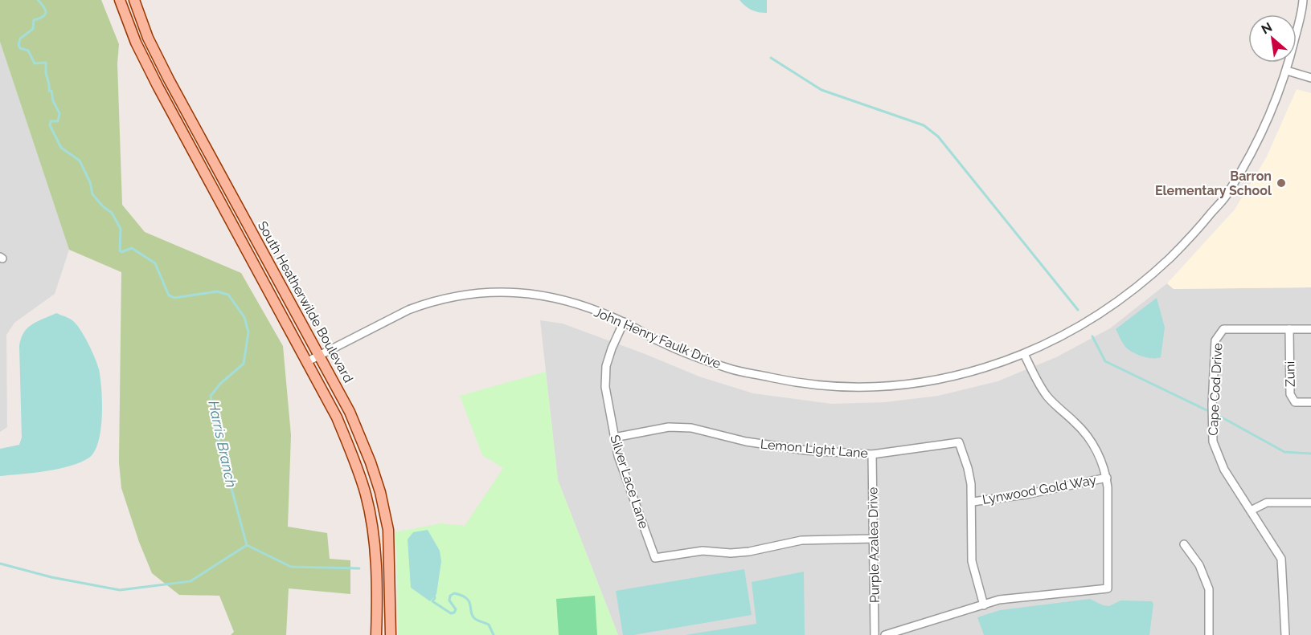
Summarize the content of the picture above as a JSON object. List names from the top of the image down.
{
  "streets": {
    "main road": ["South Heatherwilde Boulevard"],
    "street": [
      "John Henry Faulk Drive",
      "Zuni",
      "Cape Cod Drive",
      "Lemon Light Lane",
      "Silver Lace Lane",
      "Lynwood Gold Way",
      "Purple Azalea Drive"
    ]
  },
  "crossings": [
    ["South Heatherwilde Boulevard", "John Henry Faulk Drive"],
    ["John Henry Faulk Drive", "Silver Lace Lane"],
    ["Zuni", "Cape Cod Drive"],
    ["Lemon Light Lane", "Silver Lace Lane"],
    ["Lemon Light Lane", "Lynwood Gold Way"],
    ["Lemon Light Lane", "Purple Azalea Drive"],
    ["Silver Lace Lane", "Purple Azalea Drive"]
  ],
  "water": ["Harris Branch"],
  "places": ["Barron Elementary School"],
  "north": "top left"
}
